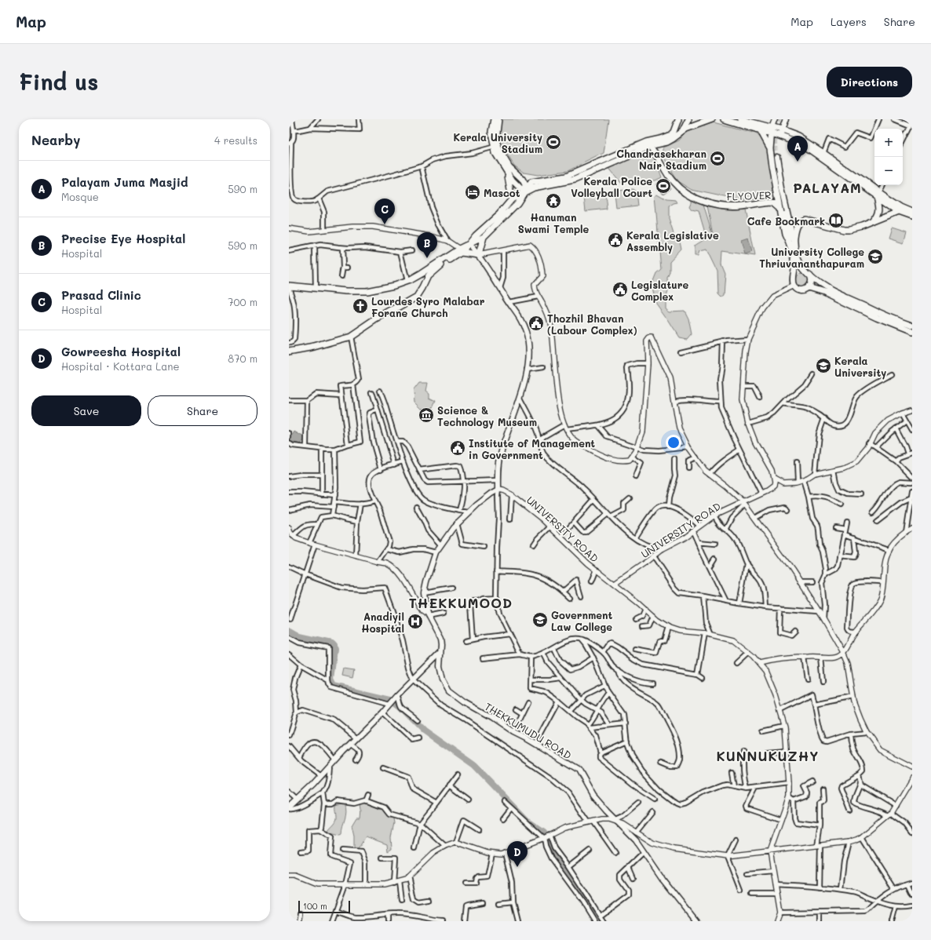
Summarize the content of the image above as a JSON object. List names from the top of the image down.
{
  "streets": {
    "main road": ["FLYOVER", "THEKKUMUDU ROAD"],
    "street": ["UNIVERSITY ROAD"]
  },
  "districts": ["PALAYAM", "THEKKUMOOD", "KUNNUKUZHY"],
  "places": {
    "sports": ["Kerala University Stadium", "Chandrasekharan Nair Stadium", "Kerala Police Volleyball Court"],
    "hotel": ["Mascot"],
    "temple": ["Hanuman Swami Temple"],
    "library": ["Cafe Bookmark"],
    "public building": [
      "Kerala Legislative Assembly",
      "Legislature Complex",
      "Thozhil Bhavan (Labour Complex)",
      "Institute of Management in Government"
    ],
    "school or university": ["University College Thriuvananthapuram", "Kerala University", "Government Law College"],
    "church": ["Lourdes Syro Malabar Forane Church"],
    "museum": ["Science & Technology Museum"],
    "hospital": ["Anadiyil Hospital"]
  },
  "scale_bar": "100 m",
  "page": {
    "header": "Map",
    "nav": ["Map", "Layers", "Share"],
    "buttons": [
      "Directions",
      ["Save", "Share"]
    ],
    "title": "Find us",
    "heading": ["Nearby", "4 results"],
    "map_buttons": ["+", "−"],
    "pins": [
      "A",
      "C",
      "B",
      "D"
    ],
    "list": [
      {
        "mark": "A",
        "name": "Palayam Juma Masjid",
        "note": "Mosque",
        "value": "590 m"
      },
      {
        "mark": "B",
        "name": "Precise Eye Hospital",
        "note": "Hospital",
        "value": "590 m"
      },
      {
        "mark": "C",
        "name": "Prasad Clinic",
        "note": "Hospital",
        "value": "700 m"
      },
      {
        "mark": "D",
        "name": "Gowreesha Hospital",
        "note": "Hospital · Kottara Lane",
        "value": "870 m"
      }
    ],
    "scale": "100 m"
  }
}
